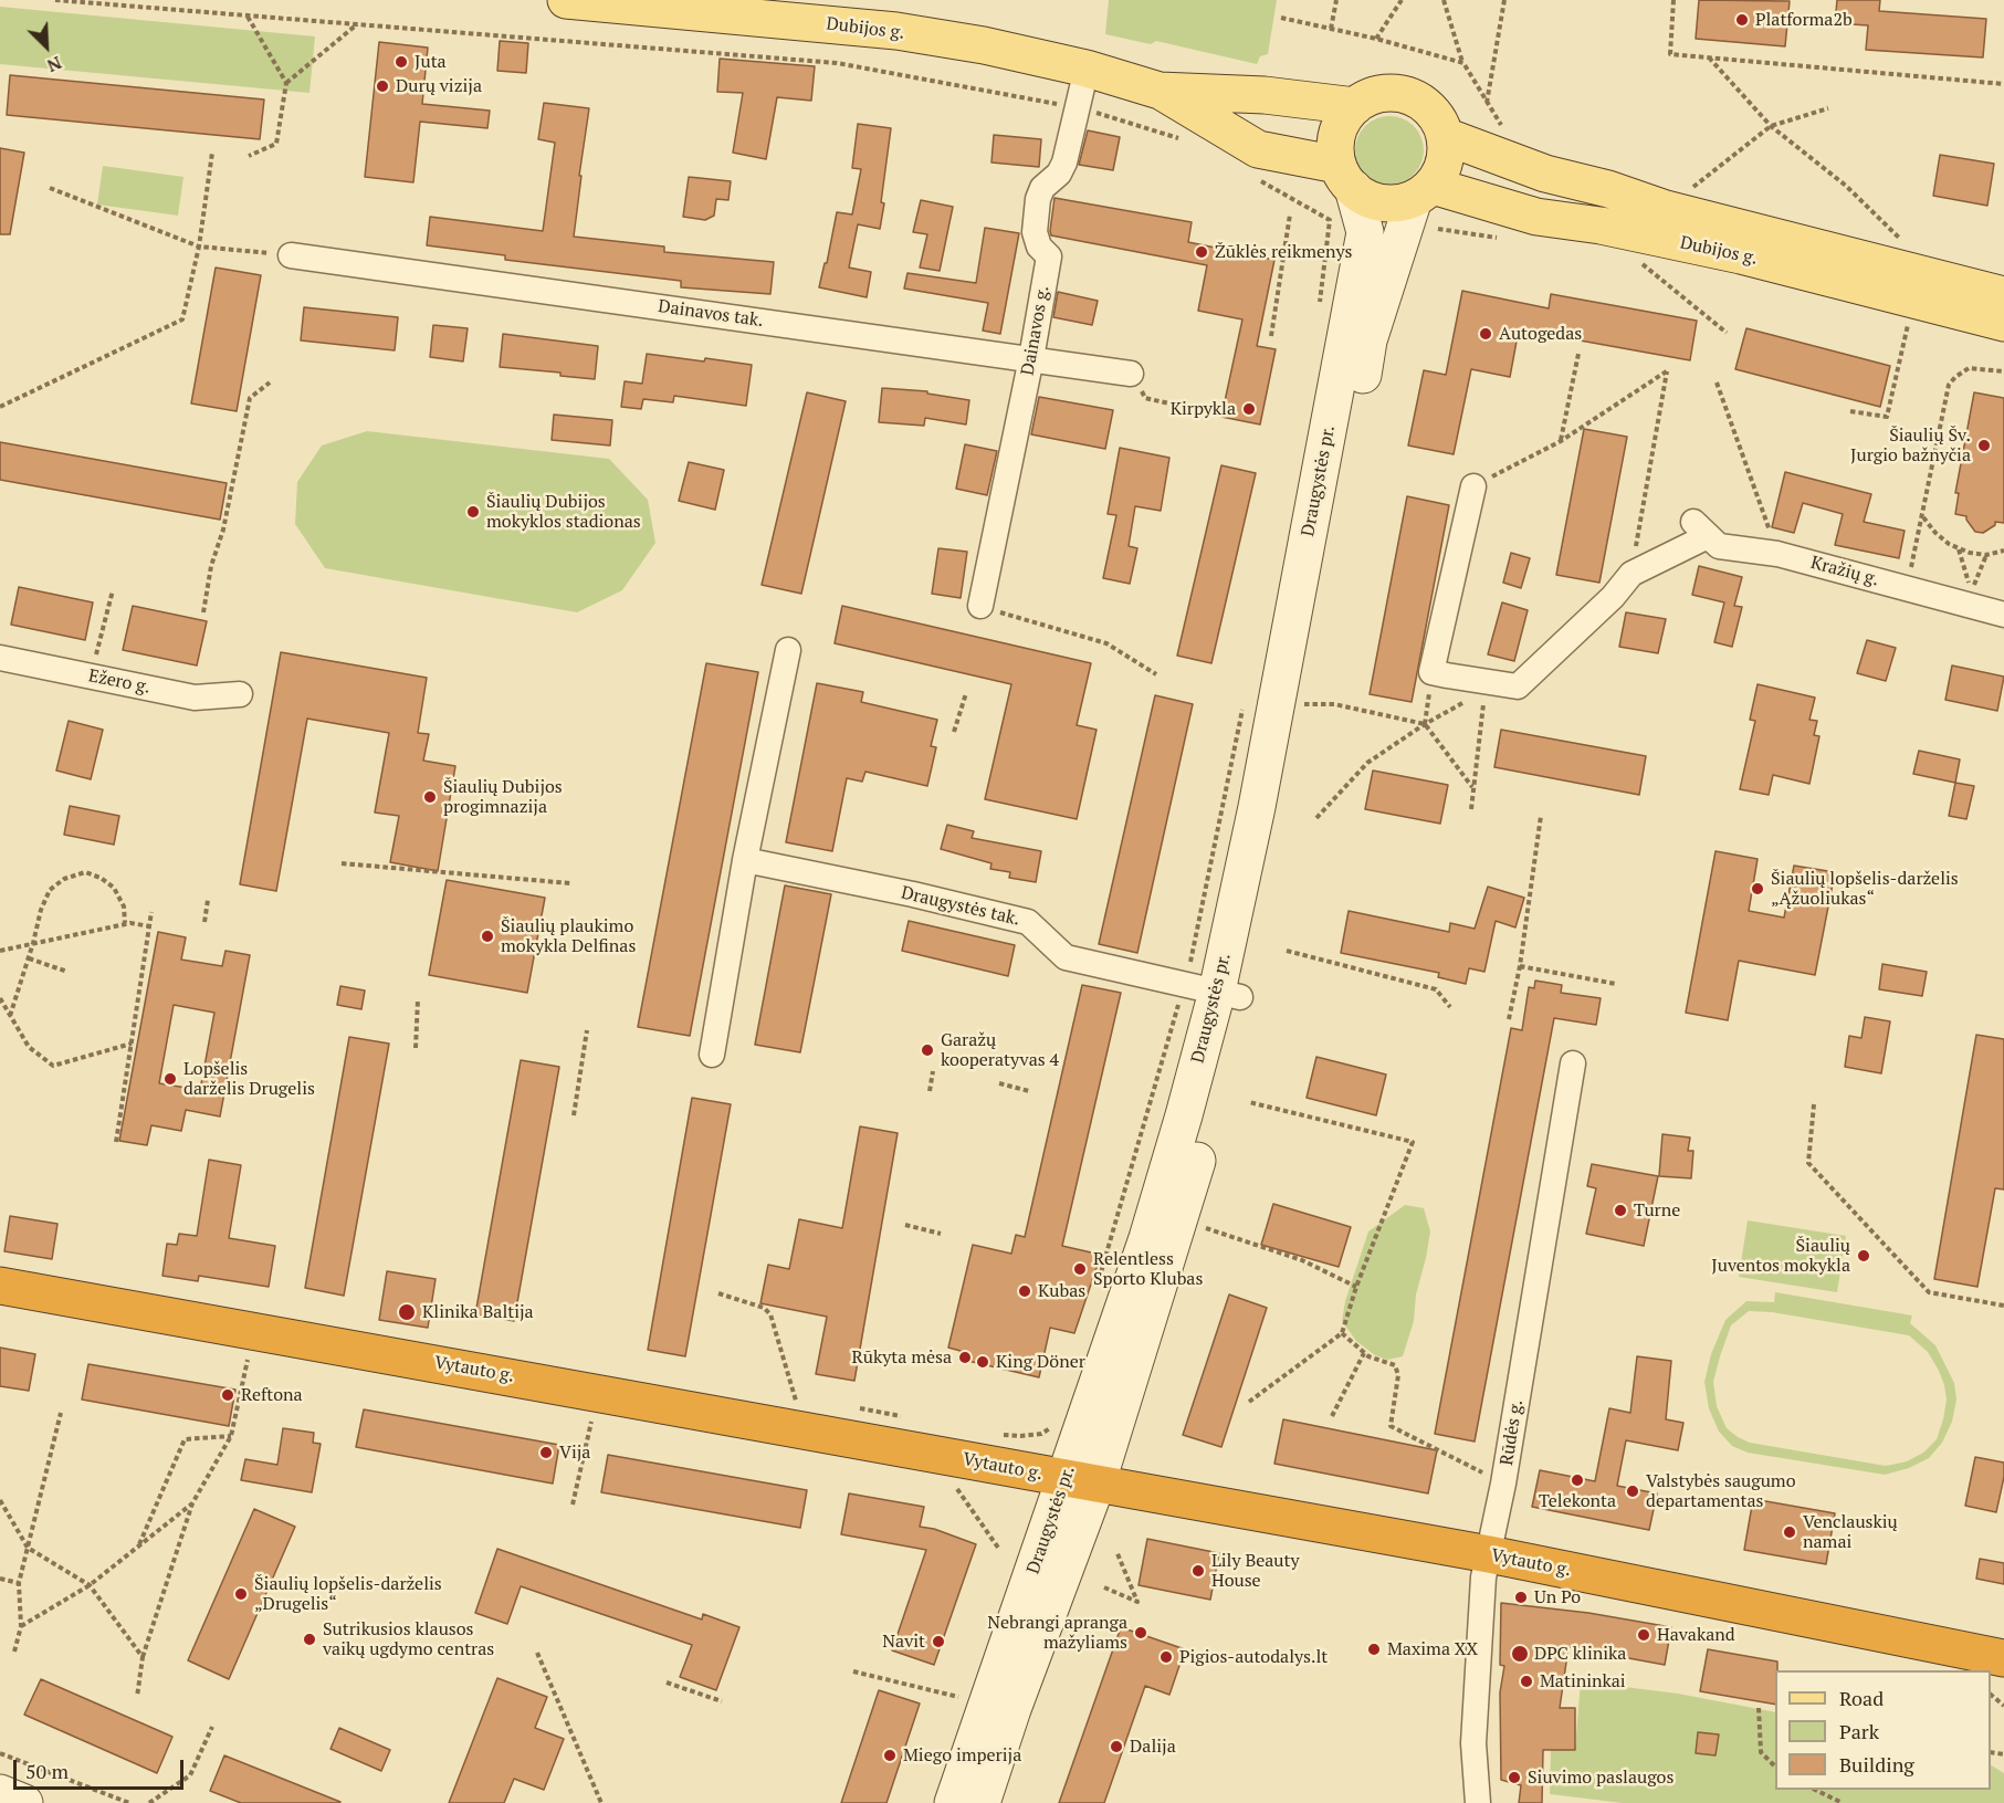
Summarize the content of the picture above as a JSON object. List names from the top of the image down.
{
  "streets": {
    "highway": ["Vytauto g."],
    "main road": ["Dubijos g.", "Draugystės pr."],
    "street": [
      "Dainavos tak.",
      "Dainavos g.",
      "Kražių g.",
      "Ežero g.",
      "Draugystės tak.",
      "Rūdės g."
    ]
  },
  "crossings": [
    ["Dubijos g.", "Dainavos g."],
    ["Dubijos g.", "Draugystės pr."],
    ["Dainavos tak.", "Dainavos g."],
    ["Draugystės pr.", "Draugystės tak."],
    ["Draugystės pr.", "Vytauto g."],
    ["Vytauto g.", "Rūdės g."]
  ],
  "places": [
    "Platforma2b",
    "Juta",
    "Durų vizija",
    "Žūklės reikmenys",
    "Autogedas",
    "Kirpykla",
    "Šiaulių Šv. Jurgio bažnyčia",
    "Šiaulių Dubijos mokyklos stadionas",
    "Šiaulių Dubijos progimnazija",
    "Šiaulių lopšelis-darželis „Ąžuoliukas“",
    "Šiaulių plaukimo mokykla Delfinas",
    "Garažų kooperatyvas 4",
    "Lopšelis darželis Drugelis",
    "Turne",
    "Šiaulių Juventos mokykla",
    "Relentless Sporto Klubas",
    "Kubas",
    "Klinika Baltija",
    "Rūkyta mėsa",
    "King Döner",
    "Reftona",
    "Vija",
    "Telekonta",
    "Valstybės saugumo departamentas",
    "Venclauskių namai",
    "Lily Beauty House",
    "Šiaulių lopšelis-darželis „Drugelis“",
    "Un Po",
    "Nebrangi apranga mažyliams",
    "Havakand",
    "Sutrikusios klausos vaikų ugdymo centras",
    "Navit",
    "Maxima XX",
    "DPC klinika",
    "Pigios-autodalys.lt",
    "Matininkai",
    "Dalija",
    "Miego imperija",
    "Siuvimo paslaugos"
  ],
  "legend": ["Road", "Park", "Building"],
  "scale_bar": "50 m",
  "north": "bottom right"
}
